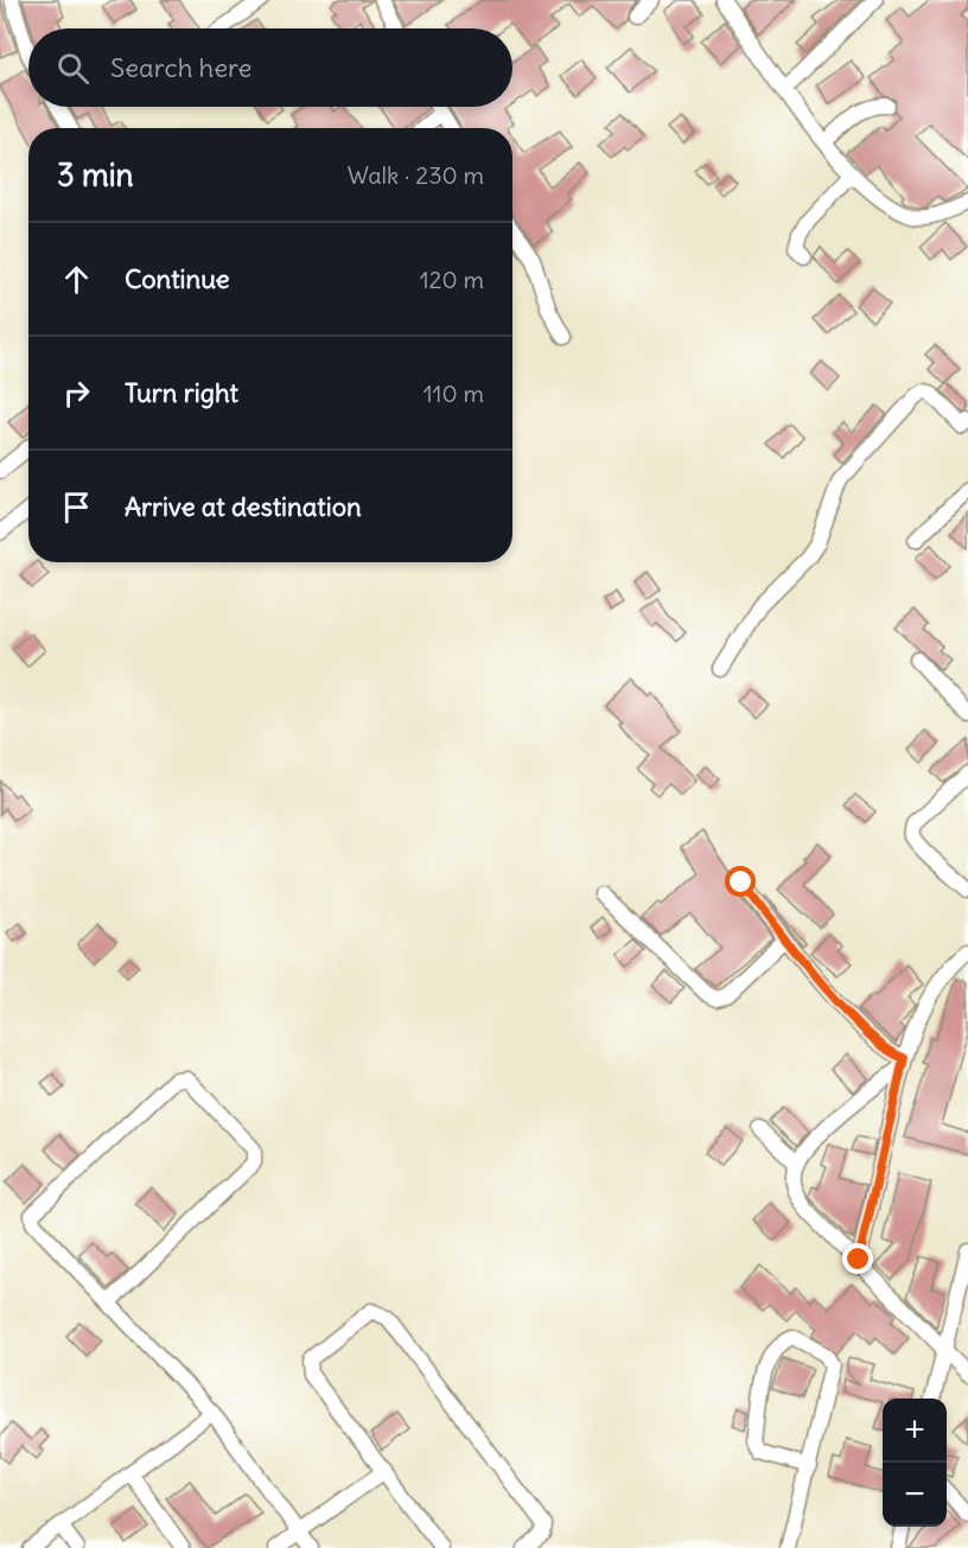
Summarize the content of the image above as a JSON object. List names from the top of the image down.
{
  "page": {
    "search": "Search here",
    "heading": ["3 min", "Walk · 230 m"],
    "list": [
      ["Continue", "120 m"],
      ["Turn right", "110 m"],
      "Arrive at destination"
    ],
    "map_buttons": ["+", "−"]
  }
}
